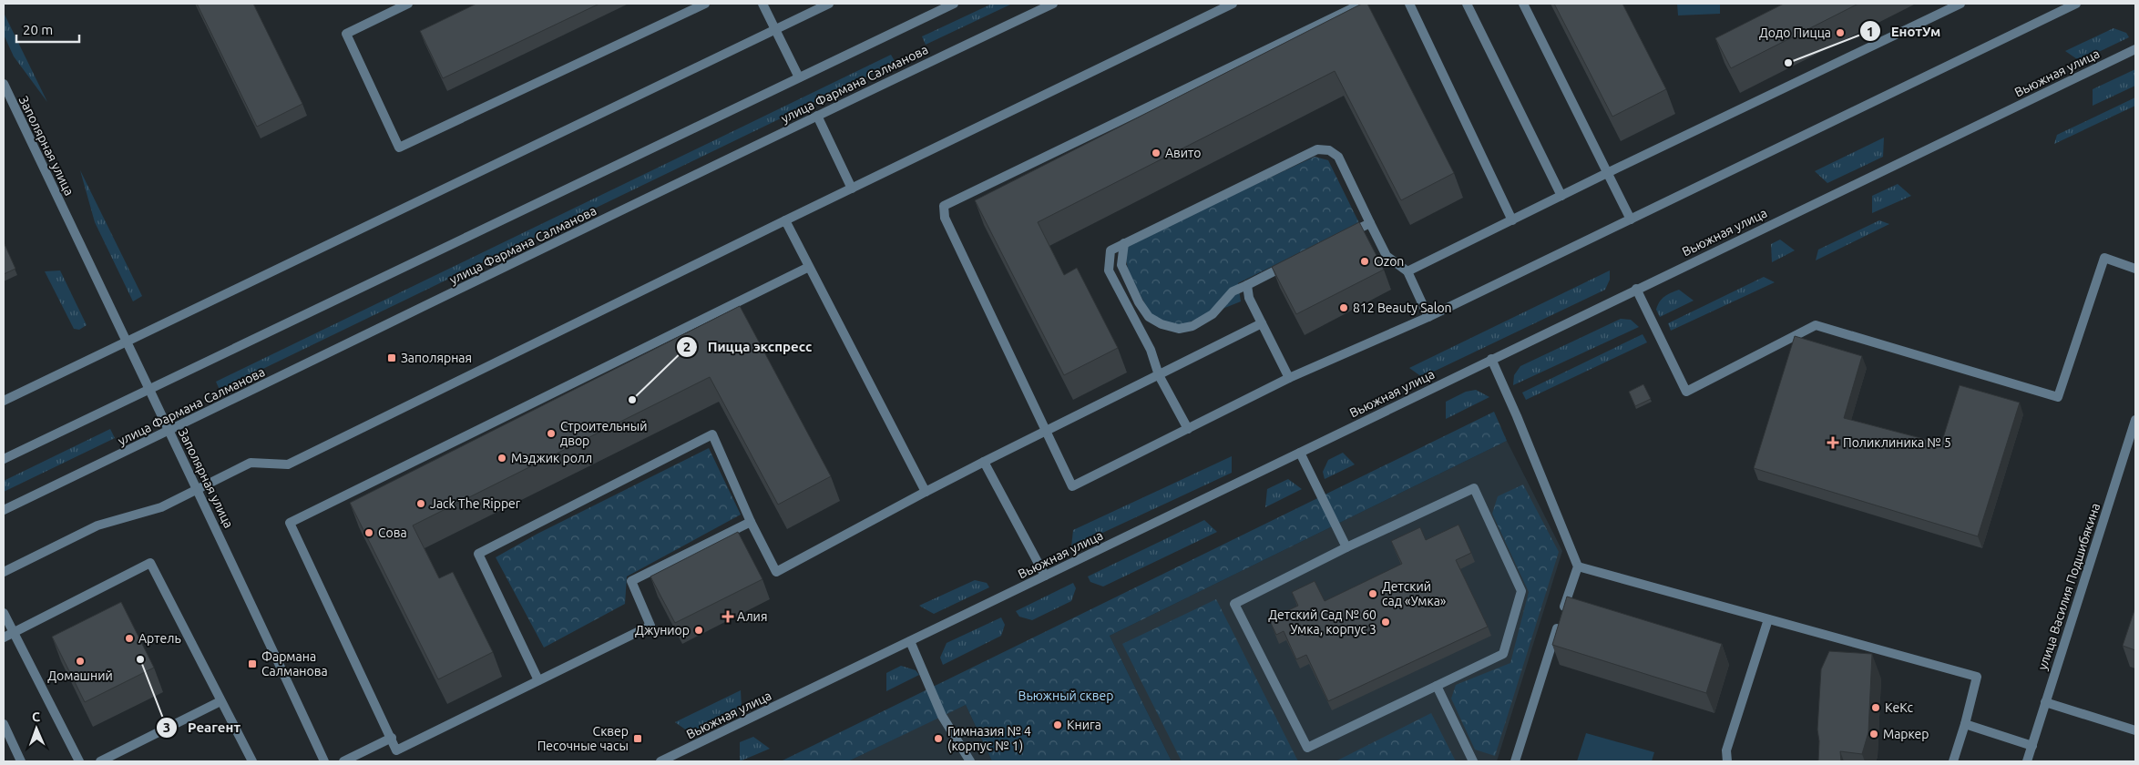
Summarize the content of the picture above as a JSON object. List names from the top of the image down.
{
  "streets": {
    "street": [
      "Вьюжная улица",
      "улица Фармана Салманова",
      "Заполярная улица",
      "улица Василия Подшибякина"
    ]
  },
  "crossings": [
    ["улица Фармана Салманова", "Заполярная улица"]
  ],
  "parks": ["Вьюжный сквер"],
  "places": {
    "other": [
      "Додо Пицца",
      "ЕнотУм",
      "Авито",
      "Ozon",
      "812 Beauty Salon",
      "Пицца экспресс",
      "Строительный двор",
      "Мэджик ролл",
      "Jack The Ripper",
      "Сова",
      "Детский сад «Умка»",
      "Детский Сад № 60 Умка, корпус 3",
      "Джуниор",
      "Артель",
      "Реагент",
      "Домашний",
      "КеКс",
      "Книга",
      "Маркер",
      "Гимназия № 4 (корпус № 1)"
    ],
    "transit": ["Заполярная", "Фармана Салманова", "Сквер Песочные часы"],
    "health": ["Поликлиника № 5", "Алия"]
  },
  "scale_bar": "20 m",
  "north": "top"
}
